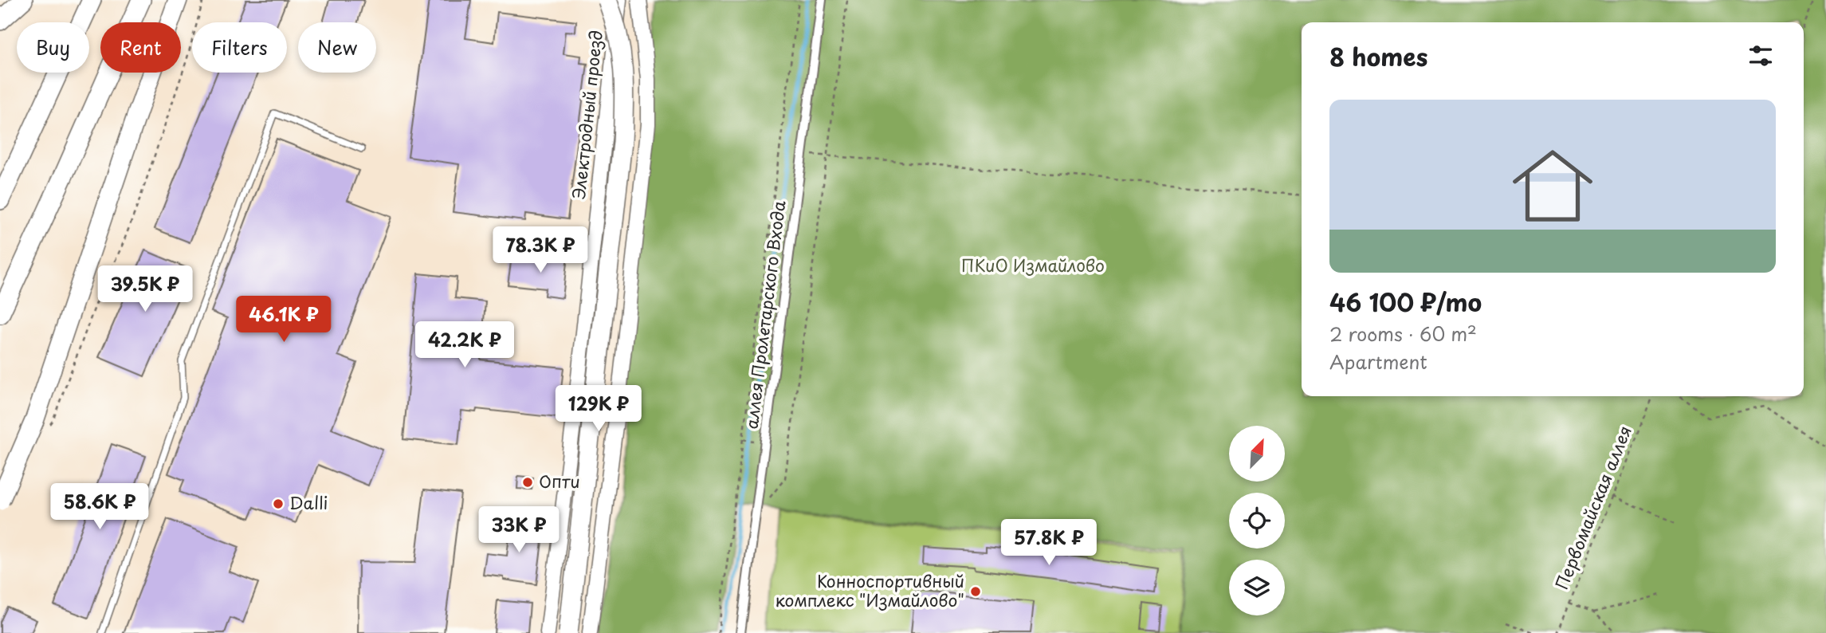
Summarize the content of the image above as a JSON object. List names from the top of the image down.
{
  "streets": {
    "street": ["Электродный проезд", "аллея Пролетарского Входа"],
    "path": ["Первомайская аллея"]
  },
  "parks": ["ПКиО Измайлово"],
  "places": ["Опти", "Dalli", "Конноспортивный комплекс \"Измайлово\""],
  "north": "top right",
  "page": {
    "chip": [
      "Buy",
      "Rent",
      "Filters",
      "New"
    ],
    "heading": "8 homes",
    "list": [
      {
        "name": "46 100 ₽/mo",
        "note": "2 rooms · 60 m² · Apartment"
      }
    ],
    "price": [
      "78.3K ₽",
      "39.5K ₽",
      "46.1K ₽",
      "42.2K ₽",
      "129K ₽",
      "58.6K ₽",
      "33K ₽",
      "57.8K ₽"
    ]
  }
}
